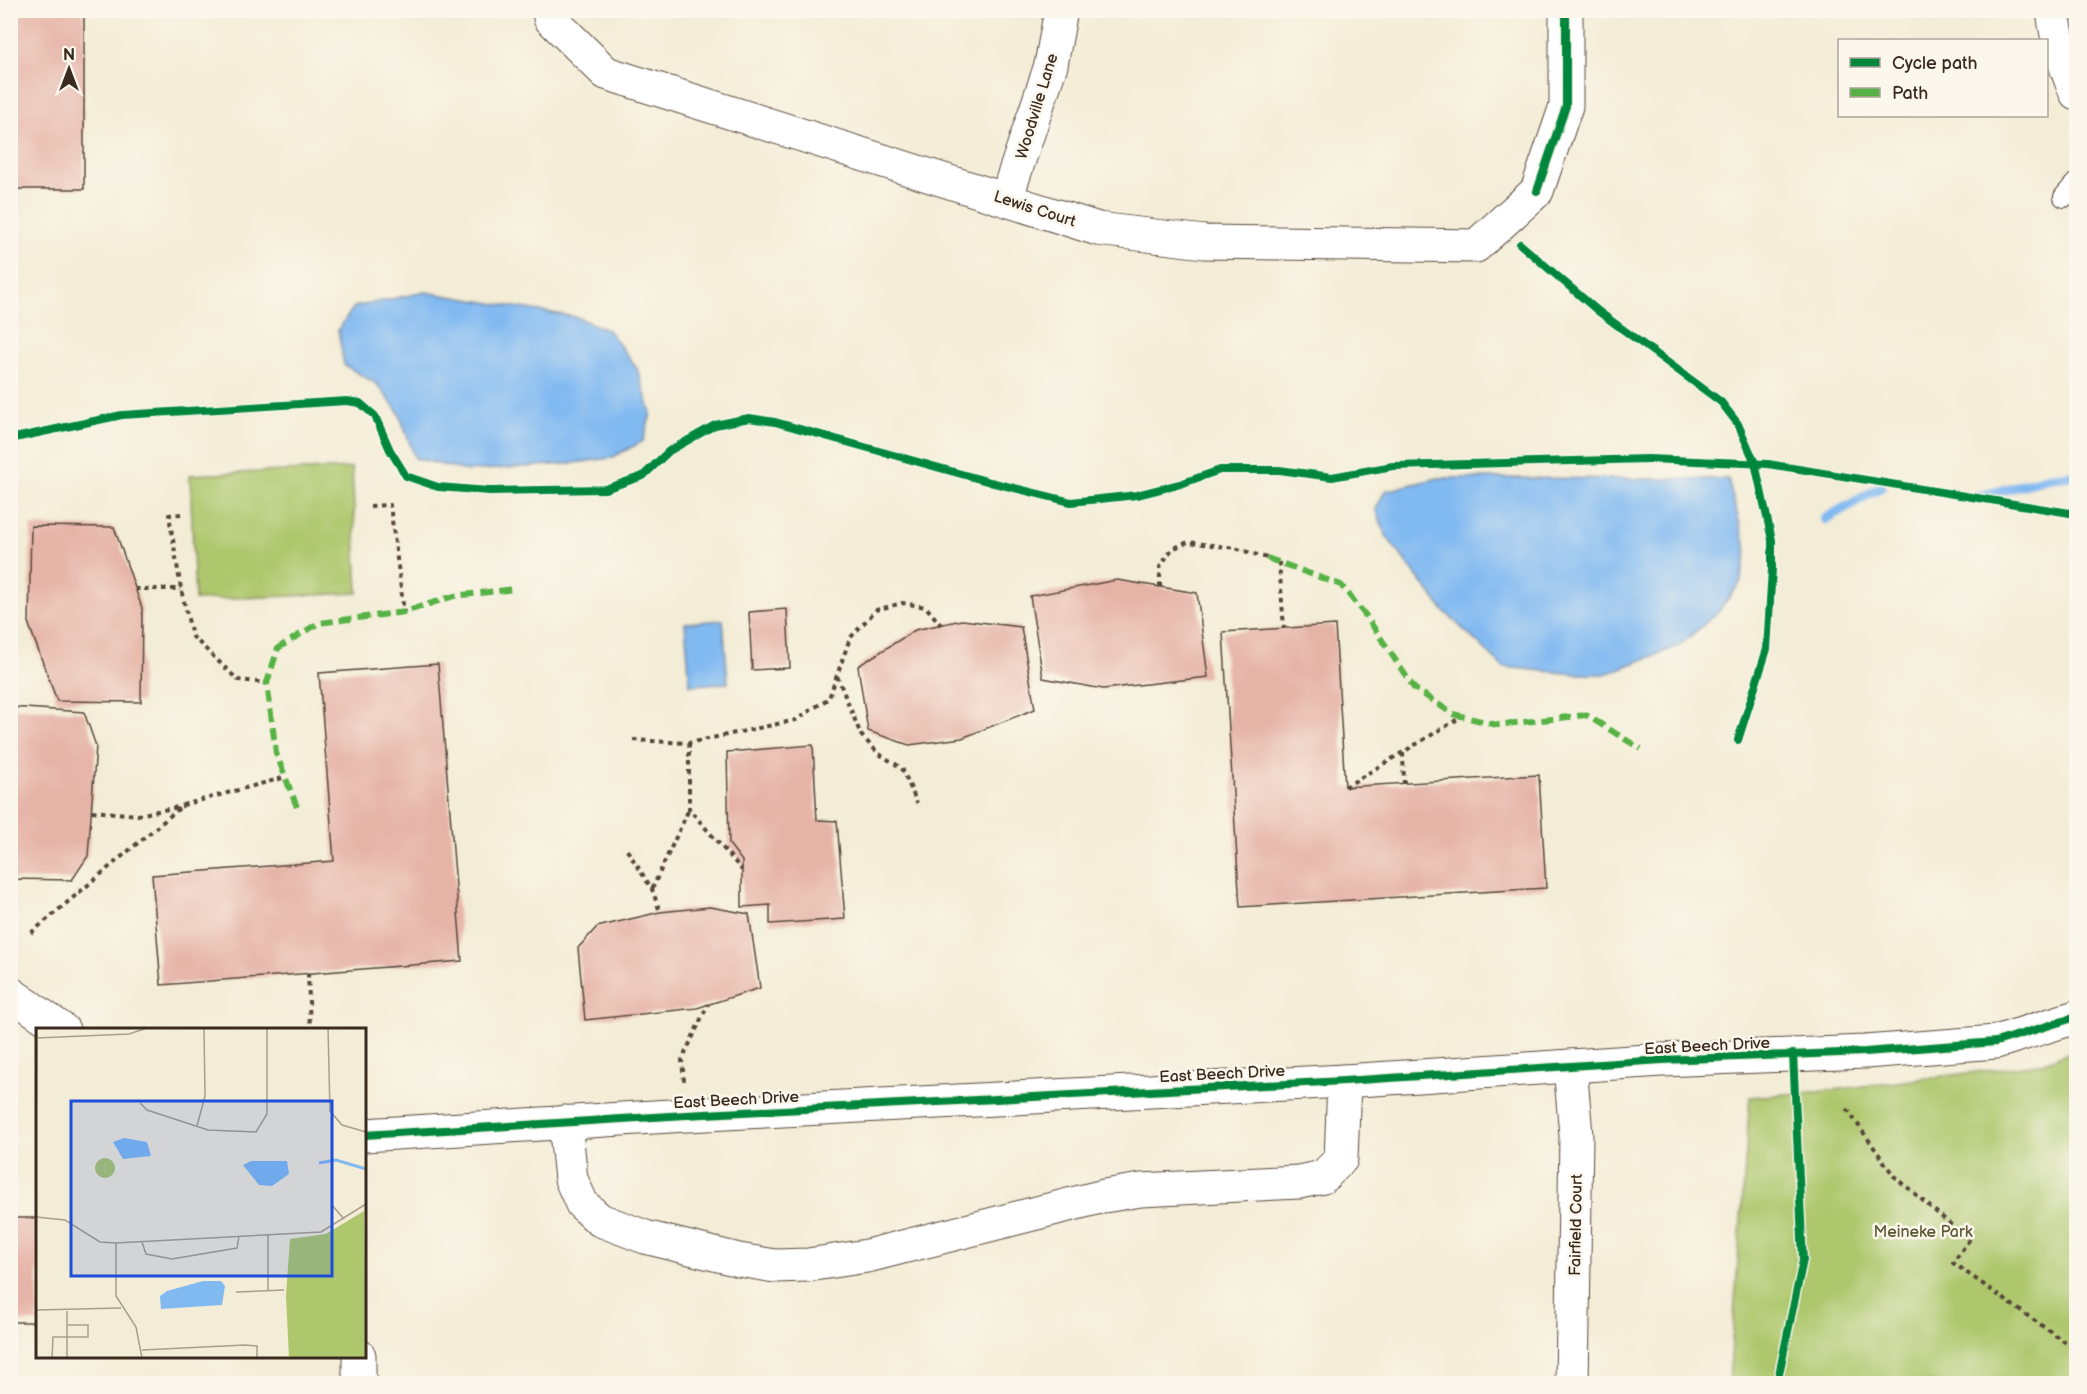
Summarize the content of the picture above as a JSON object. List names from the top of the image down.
{
  "streets": {
    "street": [
      "Woodville Lane",
      "Lewis Court",
      "East Beech Drive",
      "Fairfield Court"
    ]
  },
  "crossings": [
    ["Woodville Lane", "Lewis Court"],
    ["East Beech Drive", "Fairfield Court"]
  ],
  "parks": ["Meineke Park"],
  "legend": ["Cycle path", "Path"],
  "north": "top"
}
